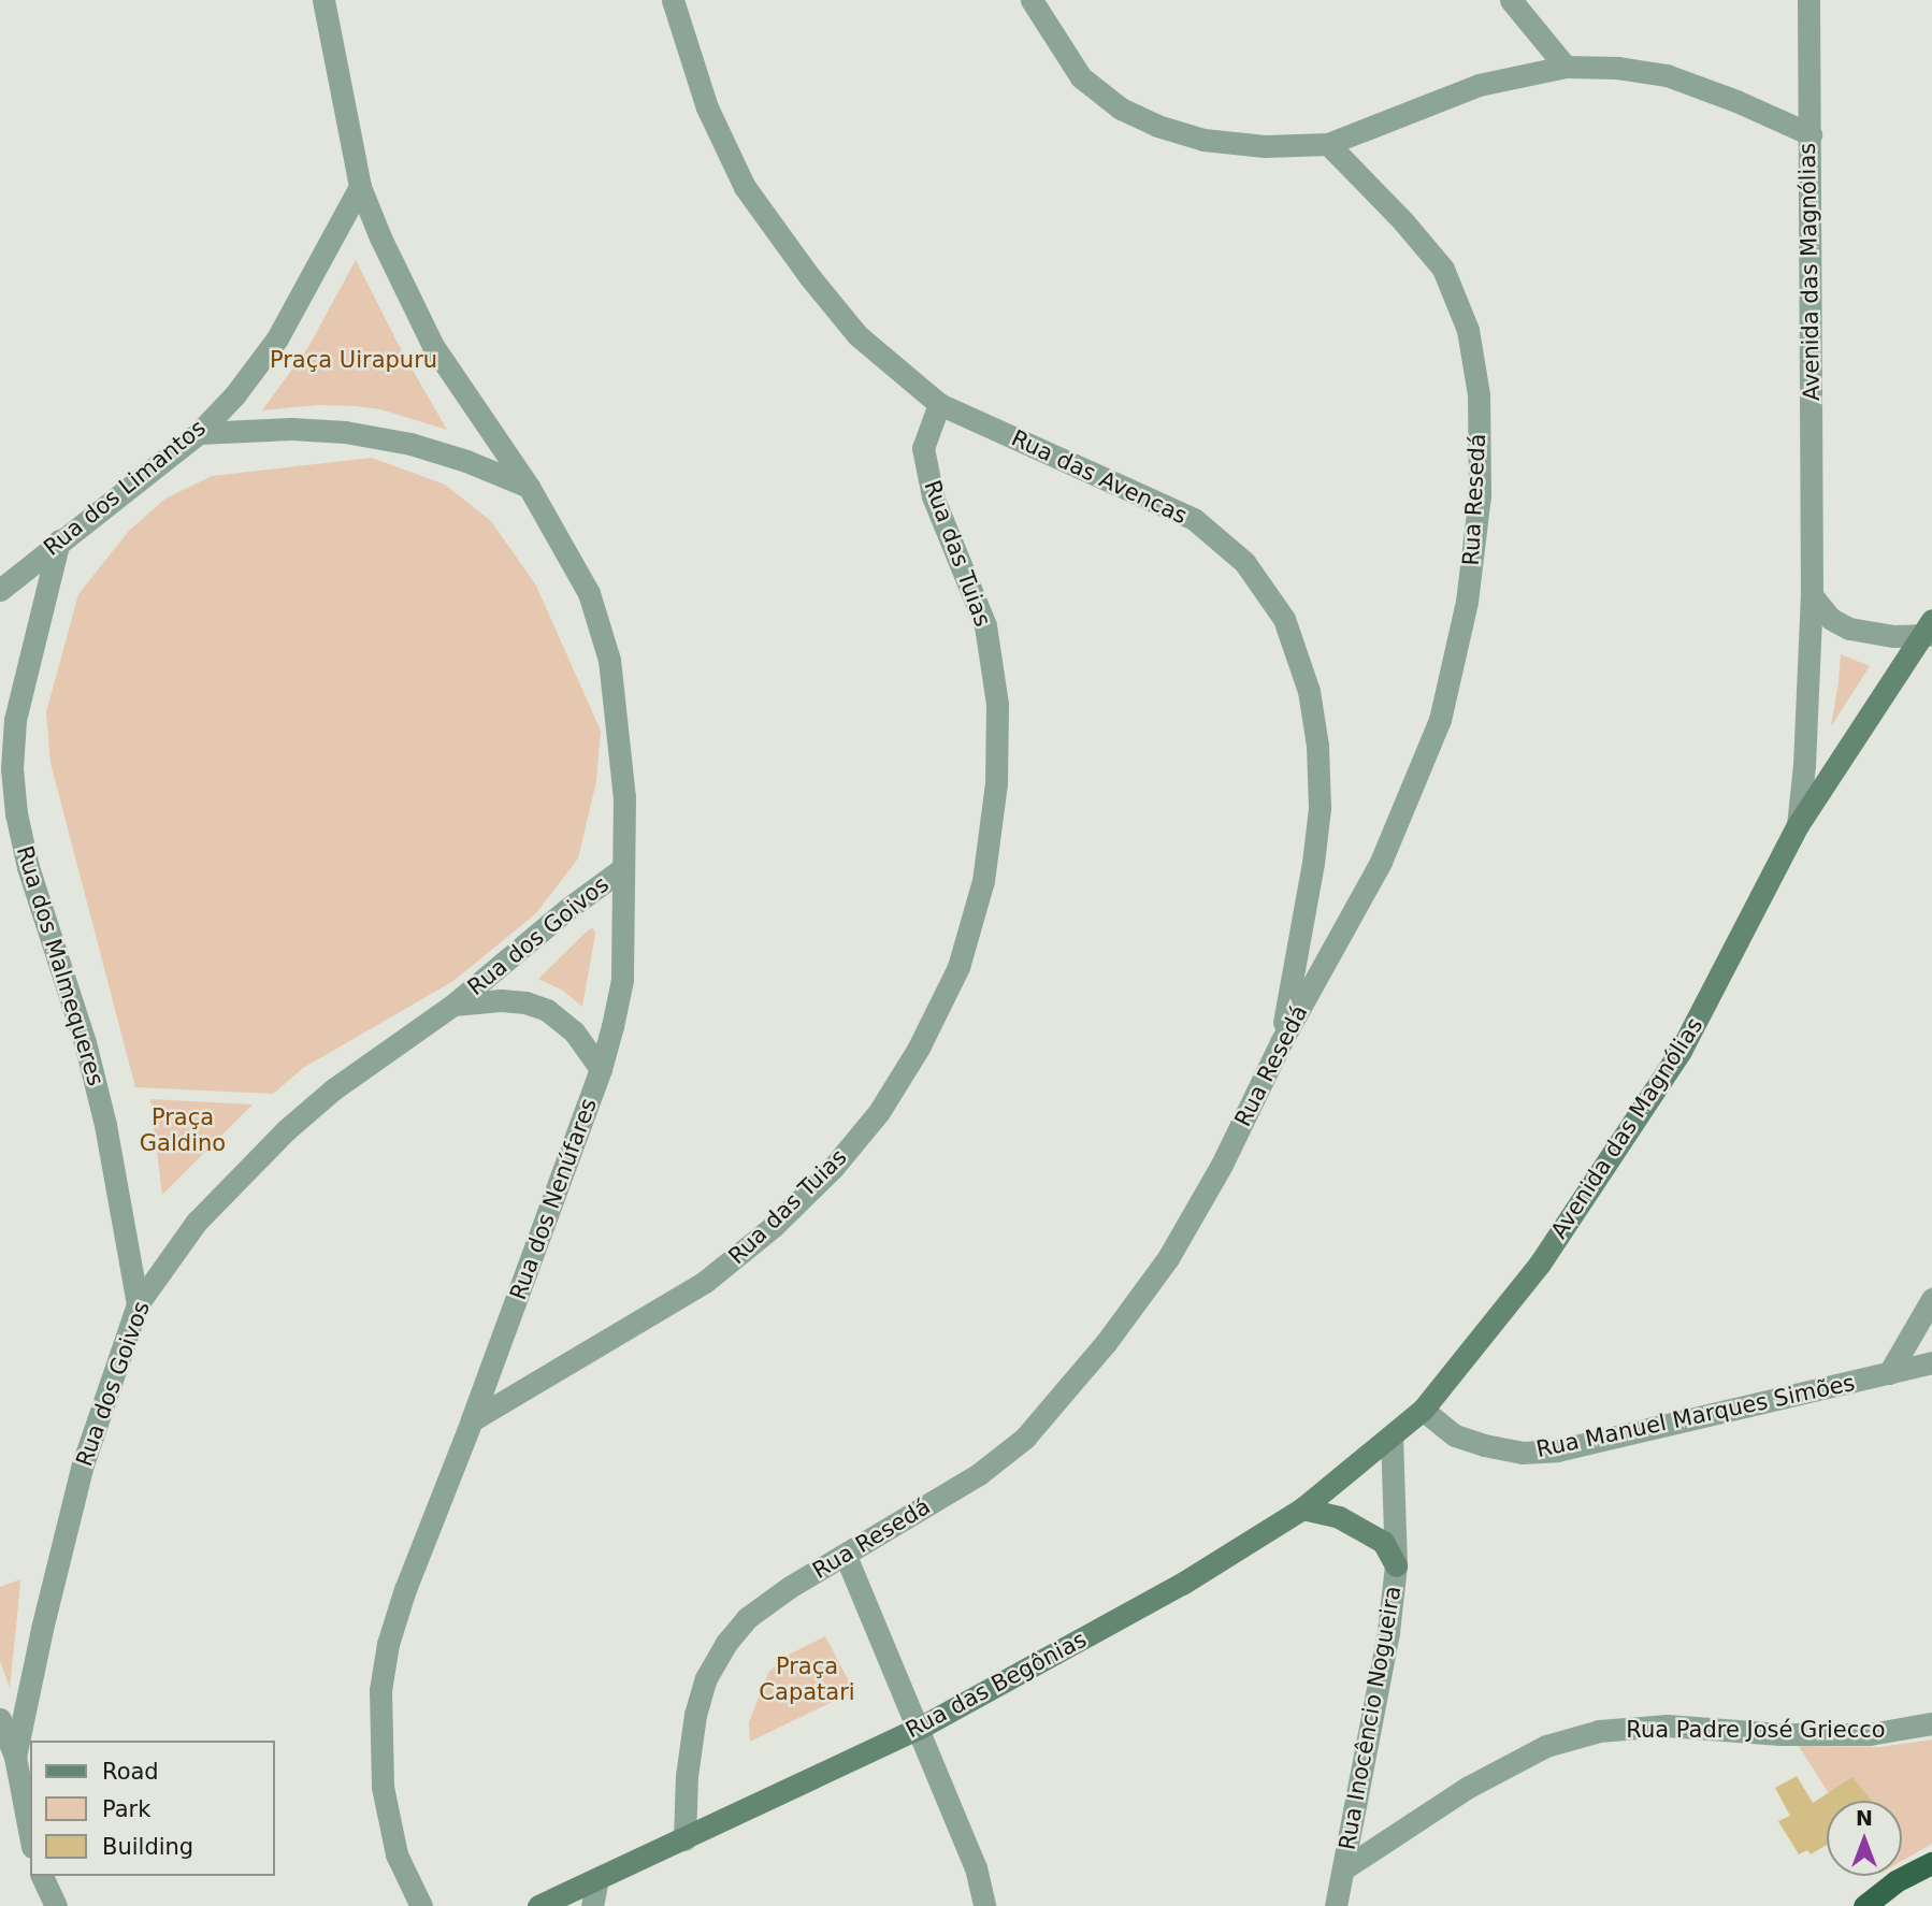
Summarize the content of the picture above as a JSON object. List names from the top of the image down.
{
  "streets": {
    "main road": ["Avenida das Magnólias", "Rua das Begônias"],
    "street": [
      "Rua das Avencas",
      "Rua dos Limantos",
      "Rua Resedá",
      "Rua das Tuias",
      "Rua dos Goivos",
      "Rua dos Malmequeres",
      "Rua dos Nenúfares",
      "Rua Manuel Marques Simões",
      "Rua Inocêncio Nogueira",
      "Rua Padre José Griecco"
    ]
  },
  "crossings": [
    ["Avenida das Magnólias", "Rua Resedá"],
    ["Avenida das Magnólias", "Rua Manuel Marques Simões"],
    ["Avenida das Magnólias", "Rua das Begônias"],
    ["Rua das Avencas", "Rua Resedá"],
    ["Rua das Avencas", "Rua das Tuias"],
    ["Rua dos Limantos", "Rua dos Malmequeres"],
    ["Rua Resedá", "Rua das Begônias"],
    ["Rua das Tuias", "Rua dos Nenúfares"],
    ["Rua dos Goivos", "Rua dos Malmequeres"],
    ["Rua dos Goivos", "Rua dos Nenúfares"],
    ["Rua Manuel Marques Simões", "Rua das Begônias"],
    ["Rua das Begônias", "Rua Inocêncio Nogueira"],
    ["Rua Inocêncio Nogueira", "Rua Padre José Griecco"]
  ],
  "parks": ["Praça Uirapuru", "Praça Galdino", "Praça Capatari"],
  "legend": ["Road", "Park", "Building"],
  "north": "top"
}
